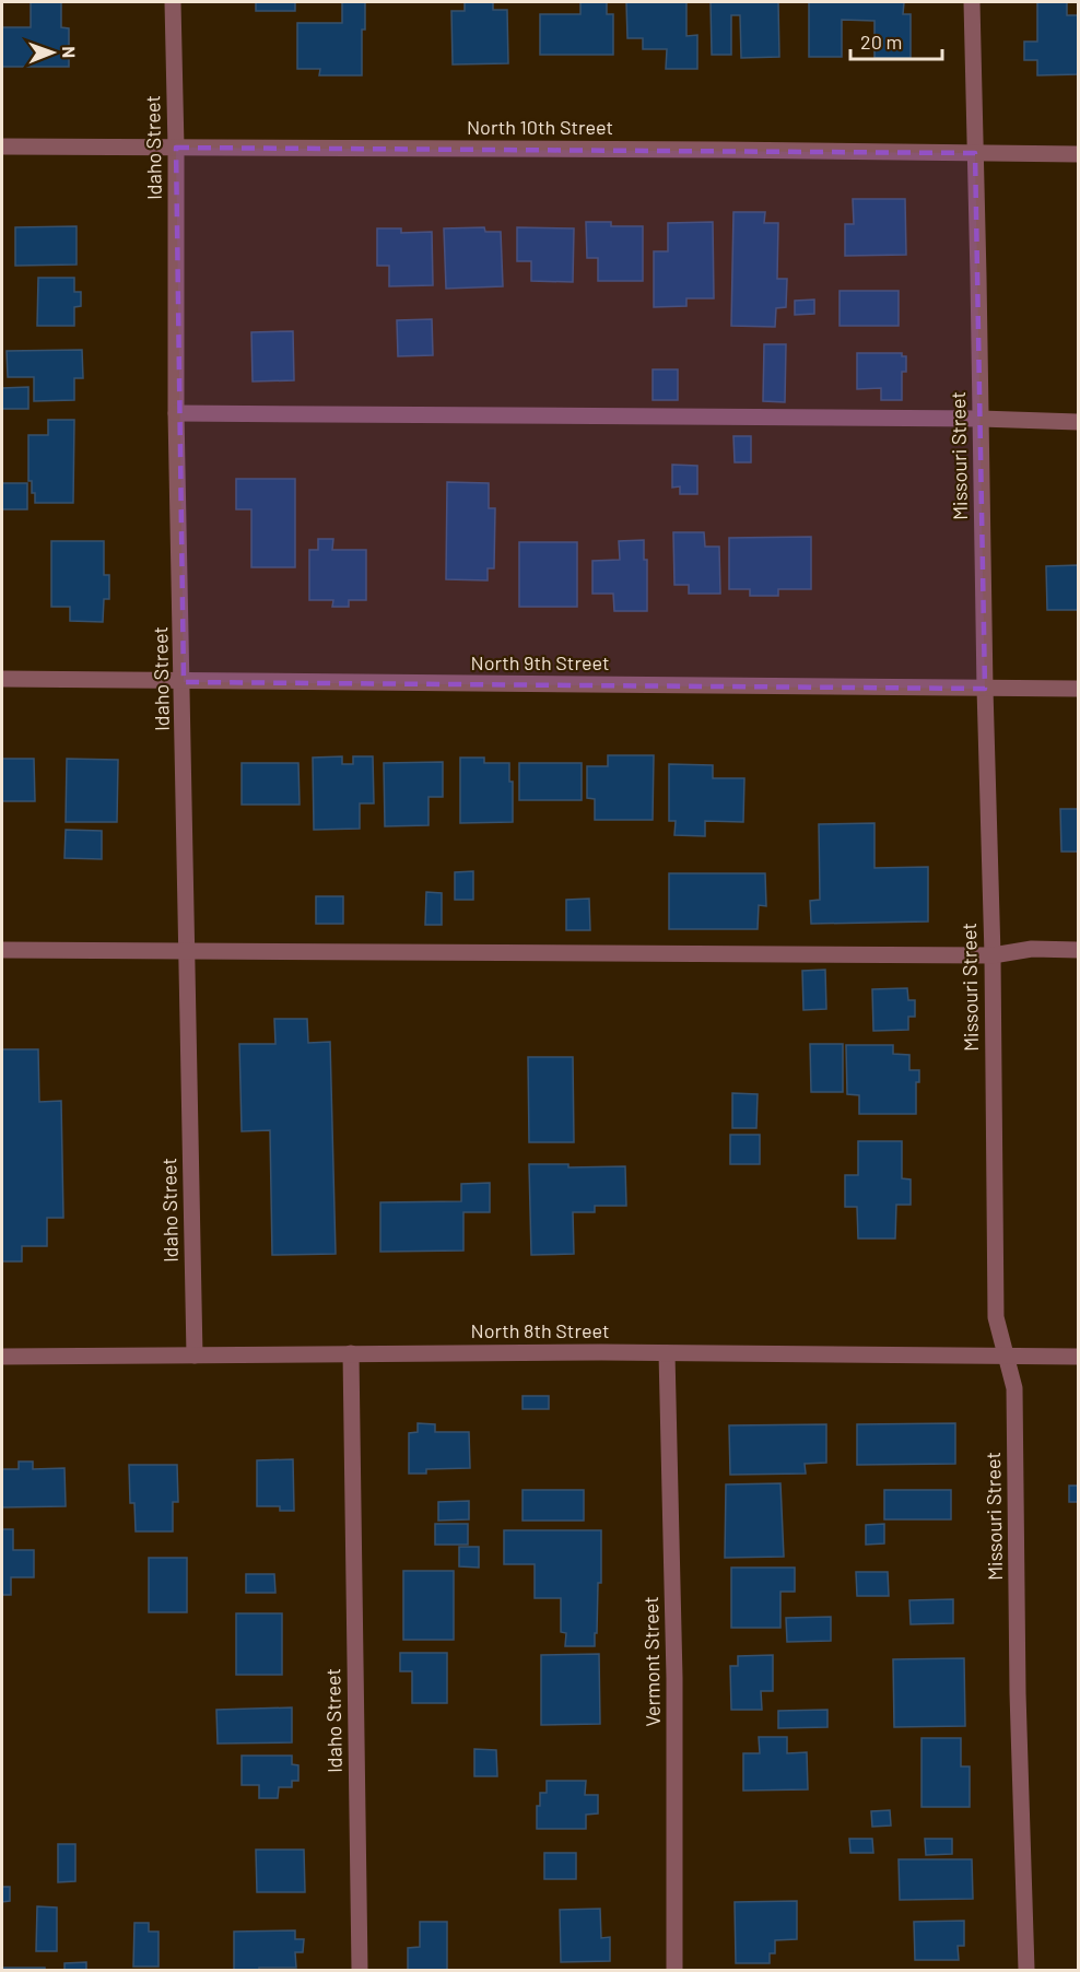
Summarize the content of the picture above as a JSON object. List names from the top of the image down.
{
  "streets": {
    "street": [
      "North 10th Street",
      "Idaho Street",
      "Missouri Street",
      "North 9th Street",
      "North 8th Street",
      "Vermont Street"
    ]
  },
  "crossings": [
    ["North 10th Street", "Idaho Street"],
    ["North 10th Street", "Missouri Street"],
    ["Idaho Street", "North 9th Street"],
    ["Idaho Street", "North 8th Street"],
    ["Missouri Street", "North 9th Street"],
    ["Missouri Street", "North 8th Street"],
    ["North 8th Street", "Vermont Street"]
  ],
  "scale_bar": "20 m",
  "north": "right"
}
